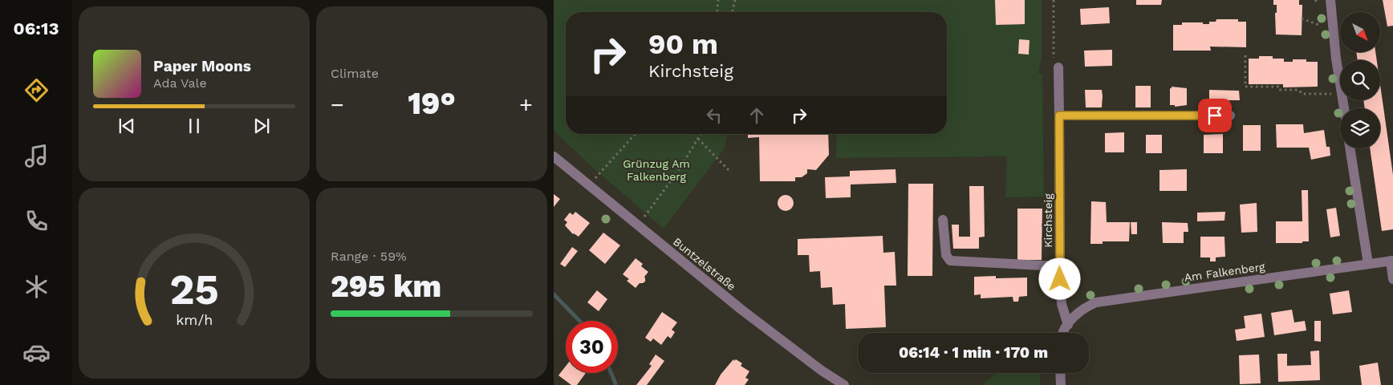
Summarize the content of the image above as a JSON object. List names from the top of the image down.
{
  "streets": {
    "street": ["Kirchsteig", "Buntzelstraße", "Am Falkenberg"]
  },
  "crossings": [
    ["Kirchsteig", "Am Falkenberg"]
  ],
  "parks": ["Grünzug Am Falkenberg"],
  "north": "bottom right",
  "page": {
    "tabs": "06:13",
    "tile": [
      "Climate",
      ["Range · 59%", "295 km"]
    ],
    "turn": ["90 m", "Kirchsteig"],
    "song": ["Paper Moons", "Ada Vale"],
    "heat": ["−", "19°", "+"],
    "limit": "30",
    "trip": "06:14 · 1 min · 170 m",
    "gauge": ["25", "km/h"]
  }
}
